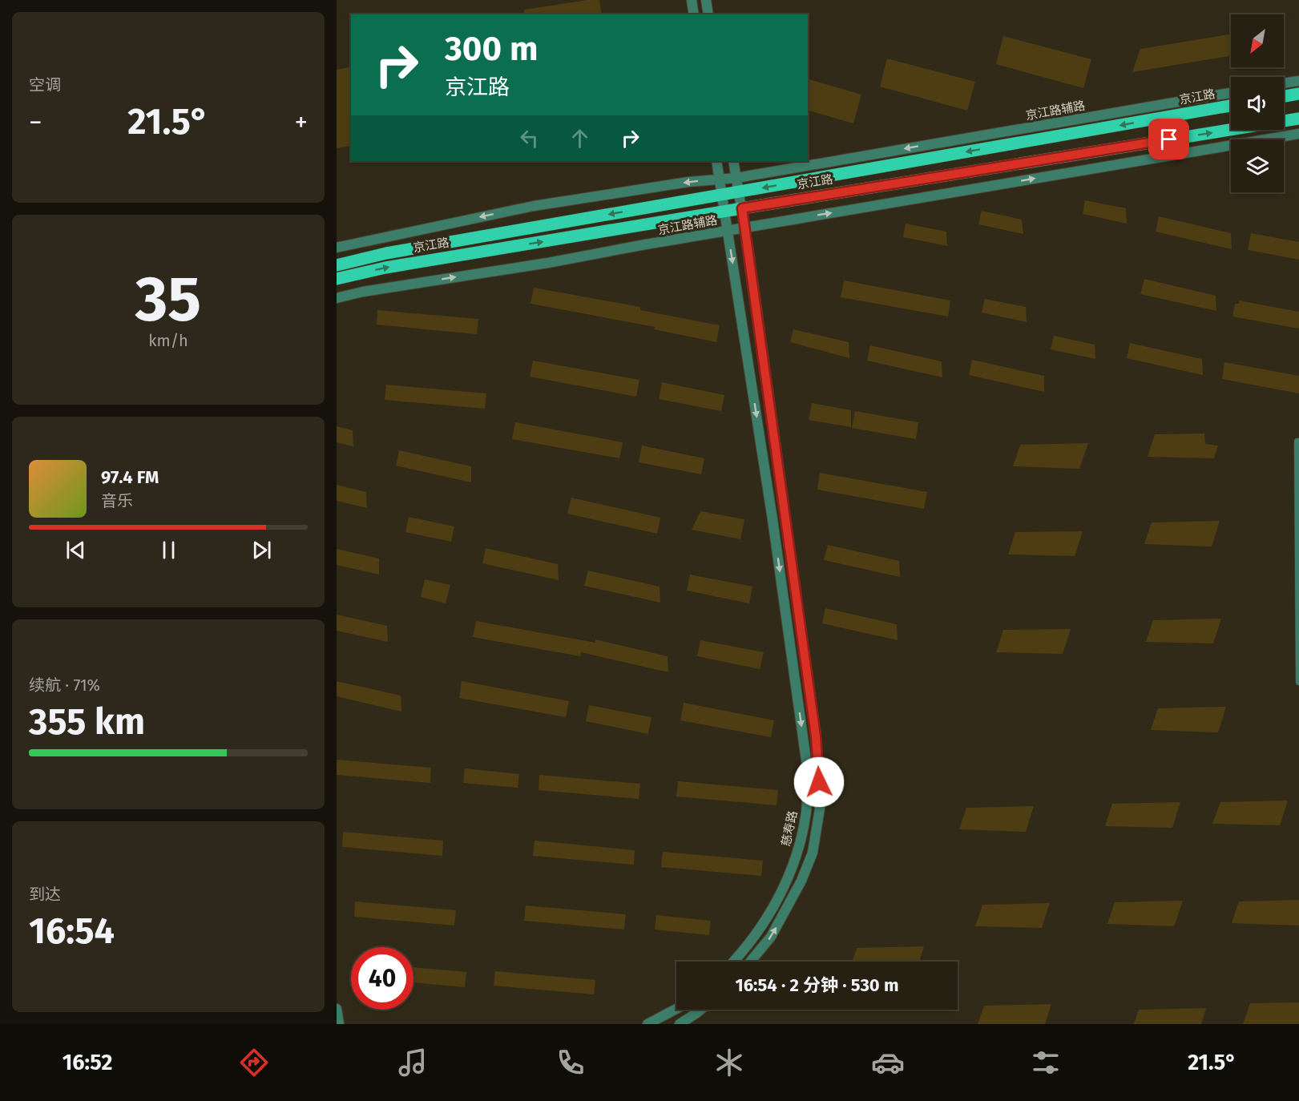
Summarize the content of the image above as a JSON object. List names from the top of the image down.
{
  "streets": {
    "main road": ["京江路"],
    "street": ["京江路辅路", "慈寿路"]
  },
  "crossings": [
    ["京江路", "慈寿路"],
    ["京江路辅路", "慈寿路"]
  ],
  "north": "bottom left",
  "page": {
    "tile": [
      "空调",
      ["35", "km/h"],
      ["续航 · 71%", "355 km"],
      ["到达", "16:54"]
    ],
    "turn": ["300 m", "京江路"],
    "heat": ["−", "21.5°", "+"],
    "song": ["97.4 FM", "音乐"],
    "limit": "40",
    "trip": "16:54 · 2 分钟 · 530 m",
    "tabs": ["16:52", "21.5°"]
  }
}
